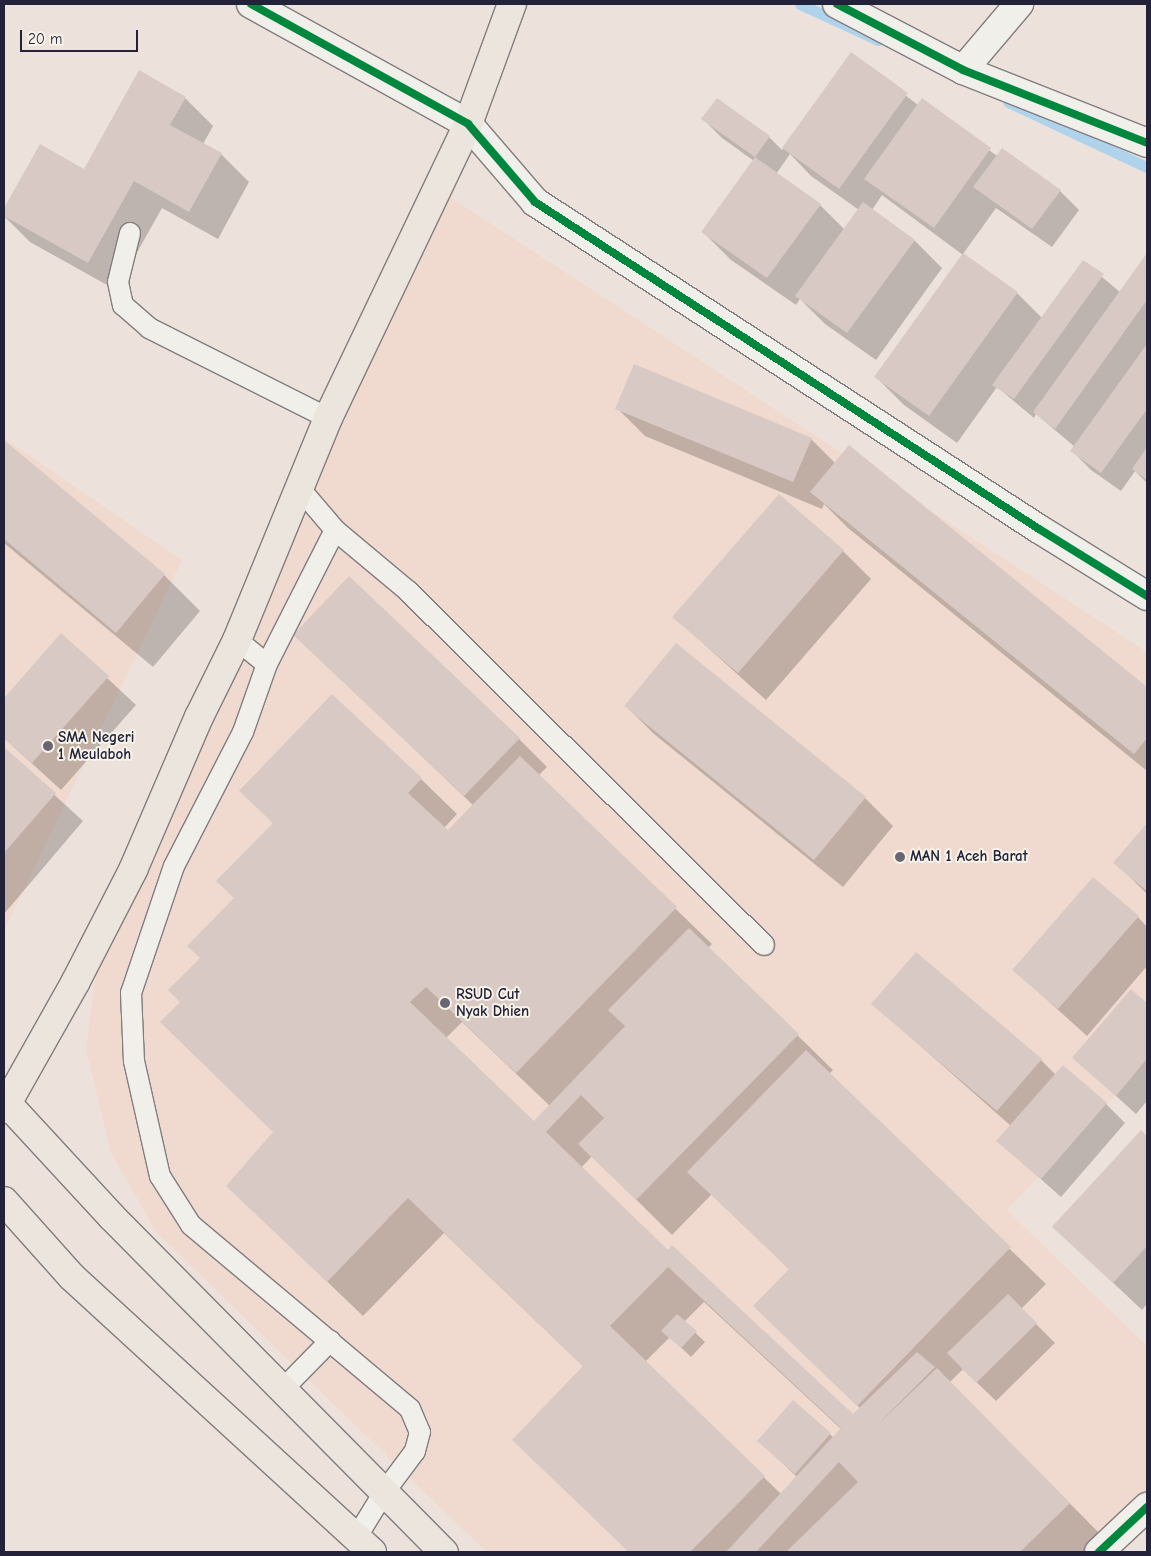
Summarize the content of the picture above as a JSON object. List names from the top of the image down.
{
  "places": ["SMA Negeri 1 Meulaboh", "MAN 1 Aceh Barat", "RSUD Cut Nyak Dhien"],
  "scale_bar": "20 m"
}
